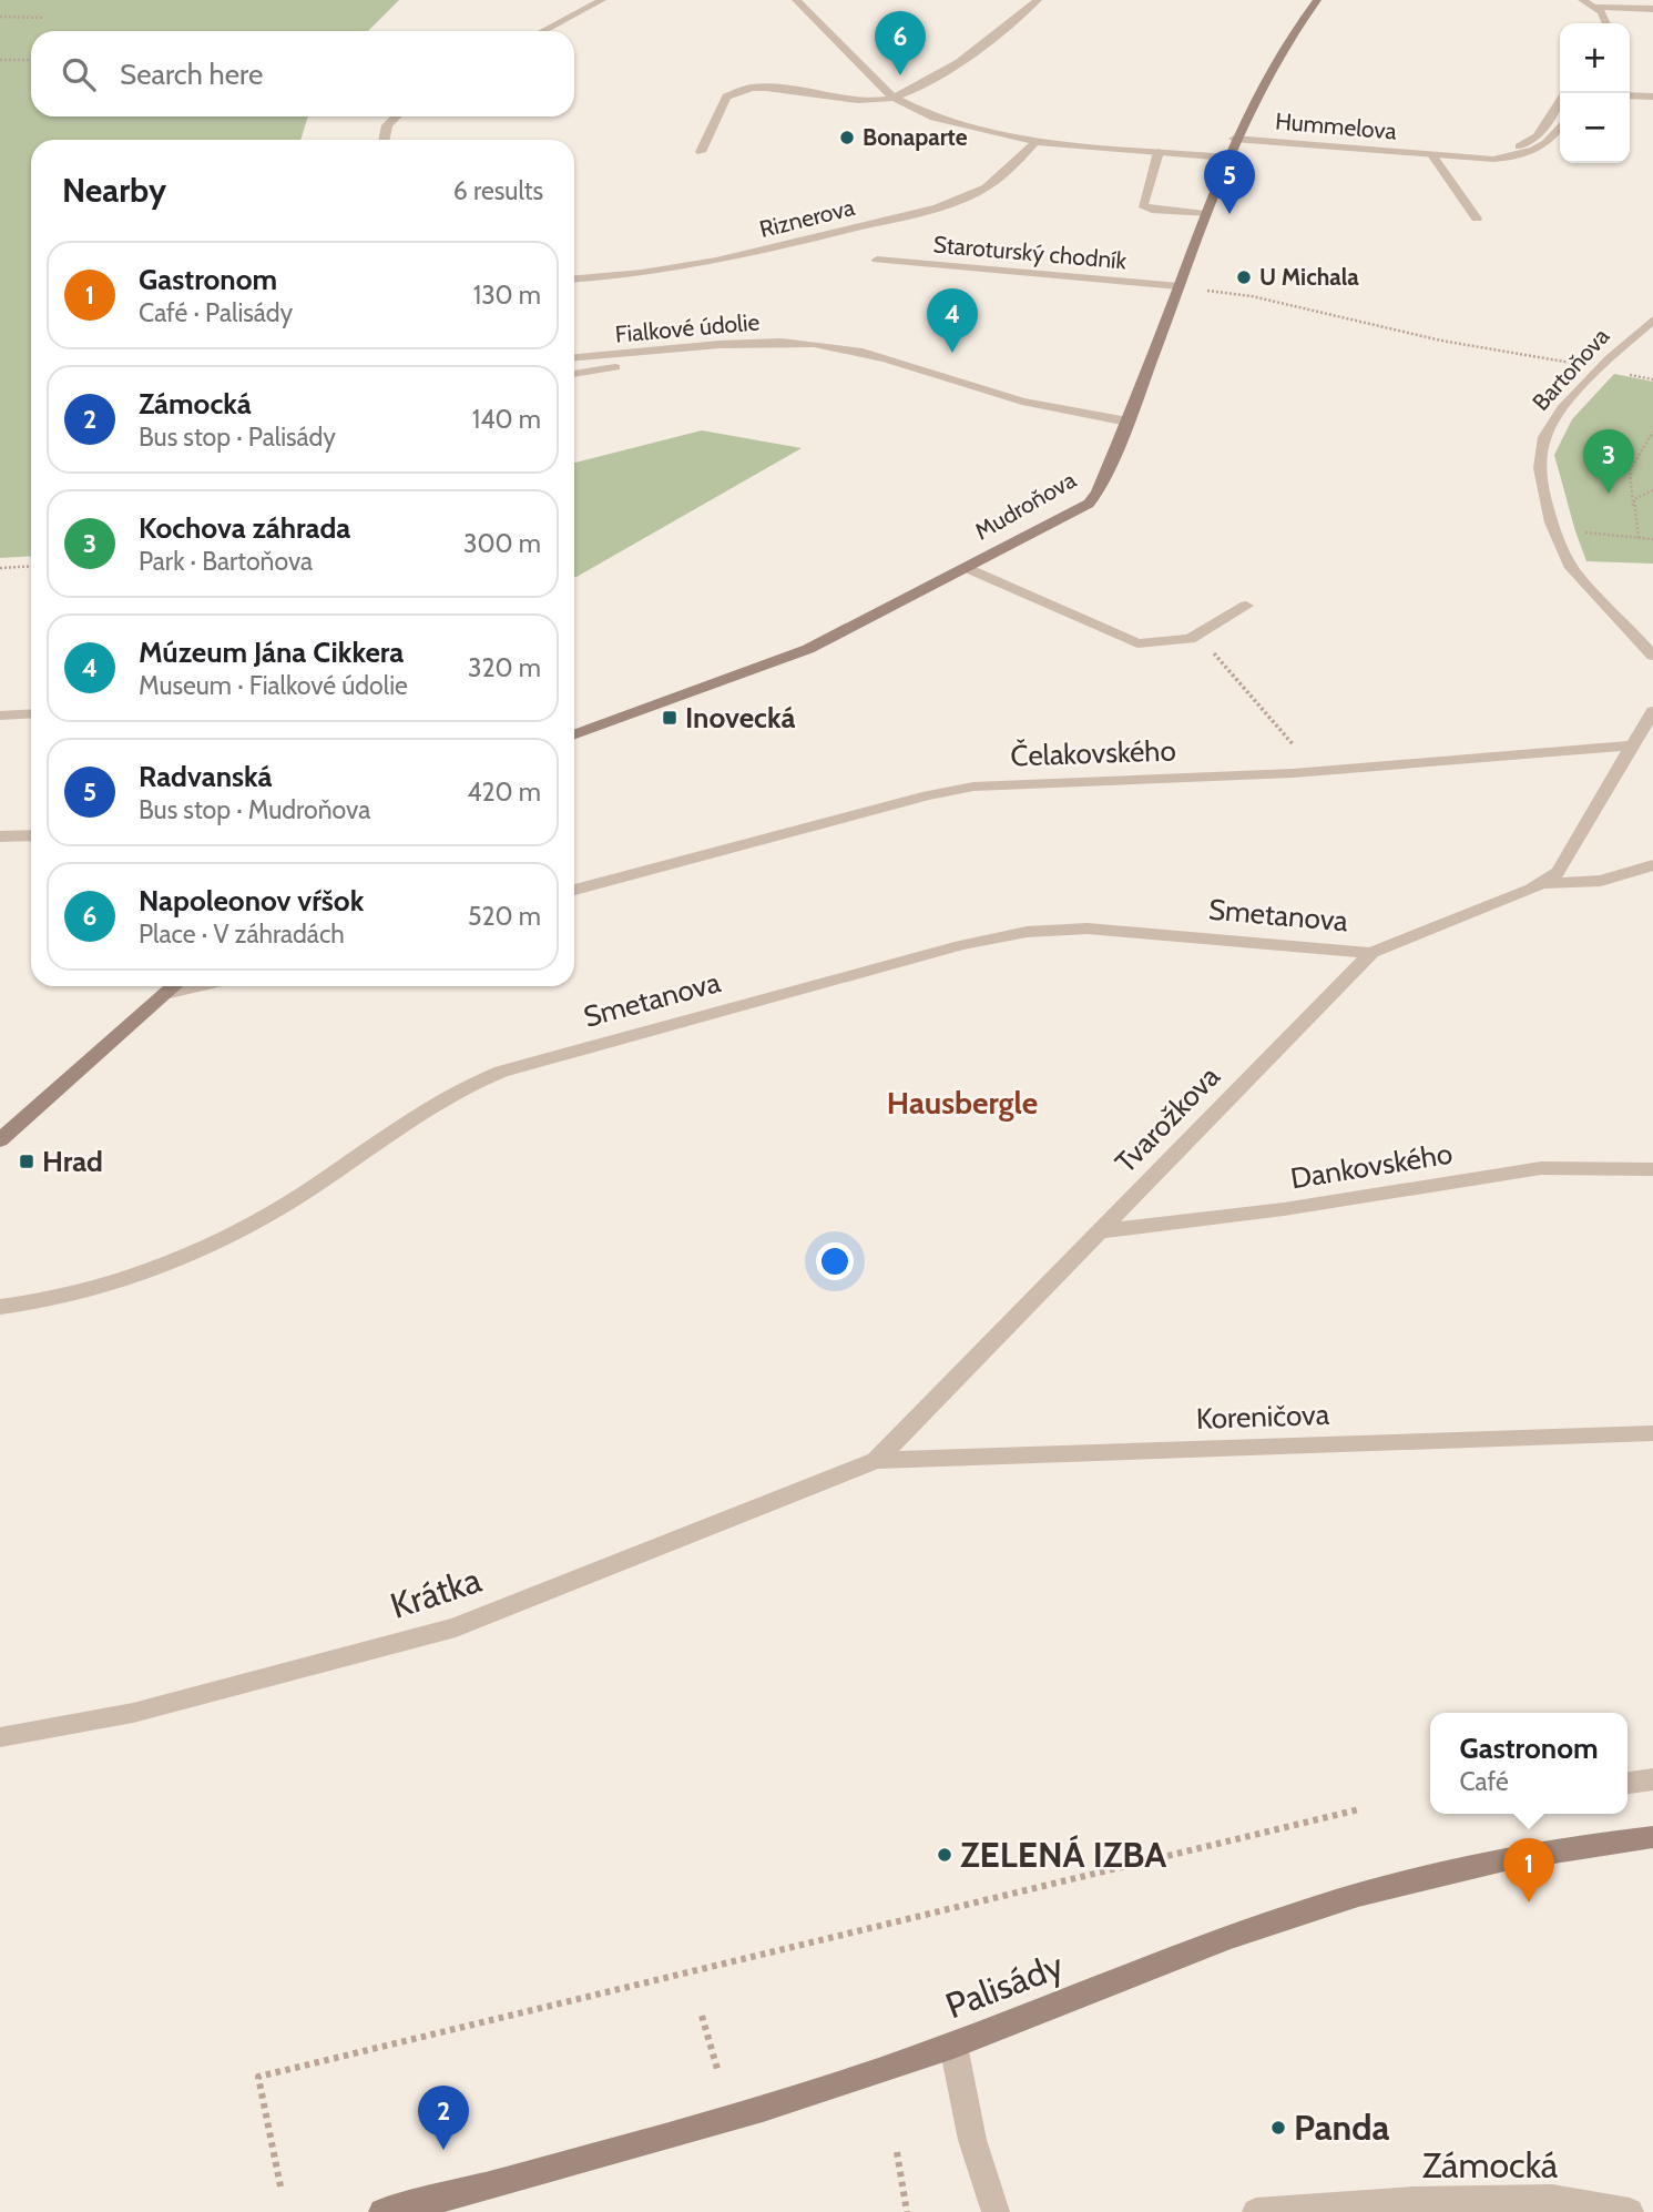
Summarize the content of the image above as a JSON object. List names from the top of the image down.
{
  "streets": {
    "street": [
      "Hummelova",
      "Riznerova",
      "Staroturský chodník",
      "Fialkové údolie",
      "Bartoňova",
      "Mudroňova",
      "Čelakovského",
      "Smetanova",
      "Tvarožkova",
      "Dankovského",
      "Koreničova",
      "Krátka",
      "Palisády",
      "Zámocká"
    ]
  },
  "crossings": [
    ["Hummelova", "Mudroňova"],
    ["Staroturský chodník", "Mudroňova"],
    ["Fialkové údolie", "Mudroňova"],
    ["Čelakovského", "Tvarožkova"],
    ["Smetanova", "Tvarožkova"],
    ["Tvarožkova", "Dankovského"],
    ["Tvarožkova", "Koreničova"],
    ["Tvarožkova", "Krátka"],
    ["Koreničova", "Krátka"]
  ],
  "districts": ["Hausbergle"],
  "places": {
    "other": [
      "Bonaparte",
      "U Michala",
      "ZELENÁ IZBA",
      "Panda"
    ],
    "transit": ["Inovecká", "Hrad"]
  },
  "page": {
    "pins": [
      "6",
      "5",
      "4",
      "3",
      "1",
      "2"
    ],
    "map_buttons": ["+", "−"],
    "search": "Search here",
    "heading": ["Nearby", "6 results"],
    "list": [
      {
        "mark": "1",
        "name": "Gastronom",
        "note": "Café · Palisády",
        "value": "130 m"
      },
      {
        "mark": "2",
        "name": "Zámocká",
        "note": "Bus stop · Palisády",
        "value": "140 m"
      },
      {
        "mark": "3",
        "name": "Kochova záhrada",
        "note": "Park · Bartoňova",
        "value": "300 m"
      },
      {
        "mark": "4",
        "name": "Múzeum Jána Cikkera",
        "note": "Museum · Fialkové údolie",
        "value": "320 m"
      },
      {
        "mark": "5",
        "name": "Radvanská",
        "note": "Bus stop · Mudroňova",
        "value": "420 m"
      },
      {
        "mark": "6",
        "name": "Napoleonov vŕšok",
        "note": "Place · V záhradách",
        "value": "520 m"
      }
    ],
    "popup": ["Gastronom", "Café"]
  }
}
